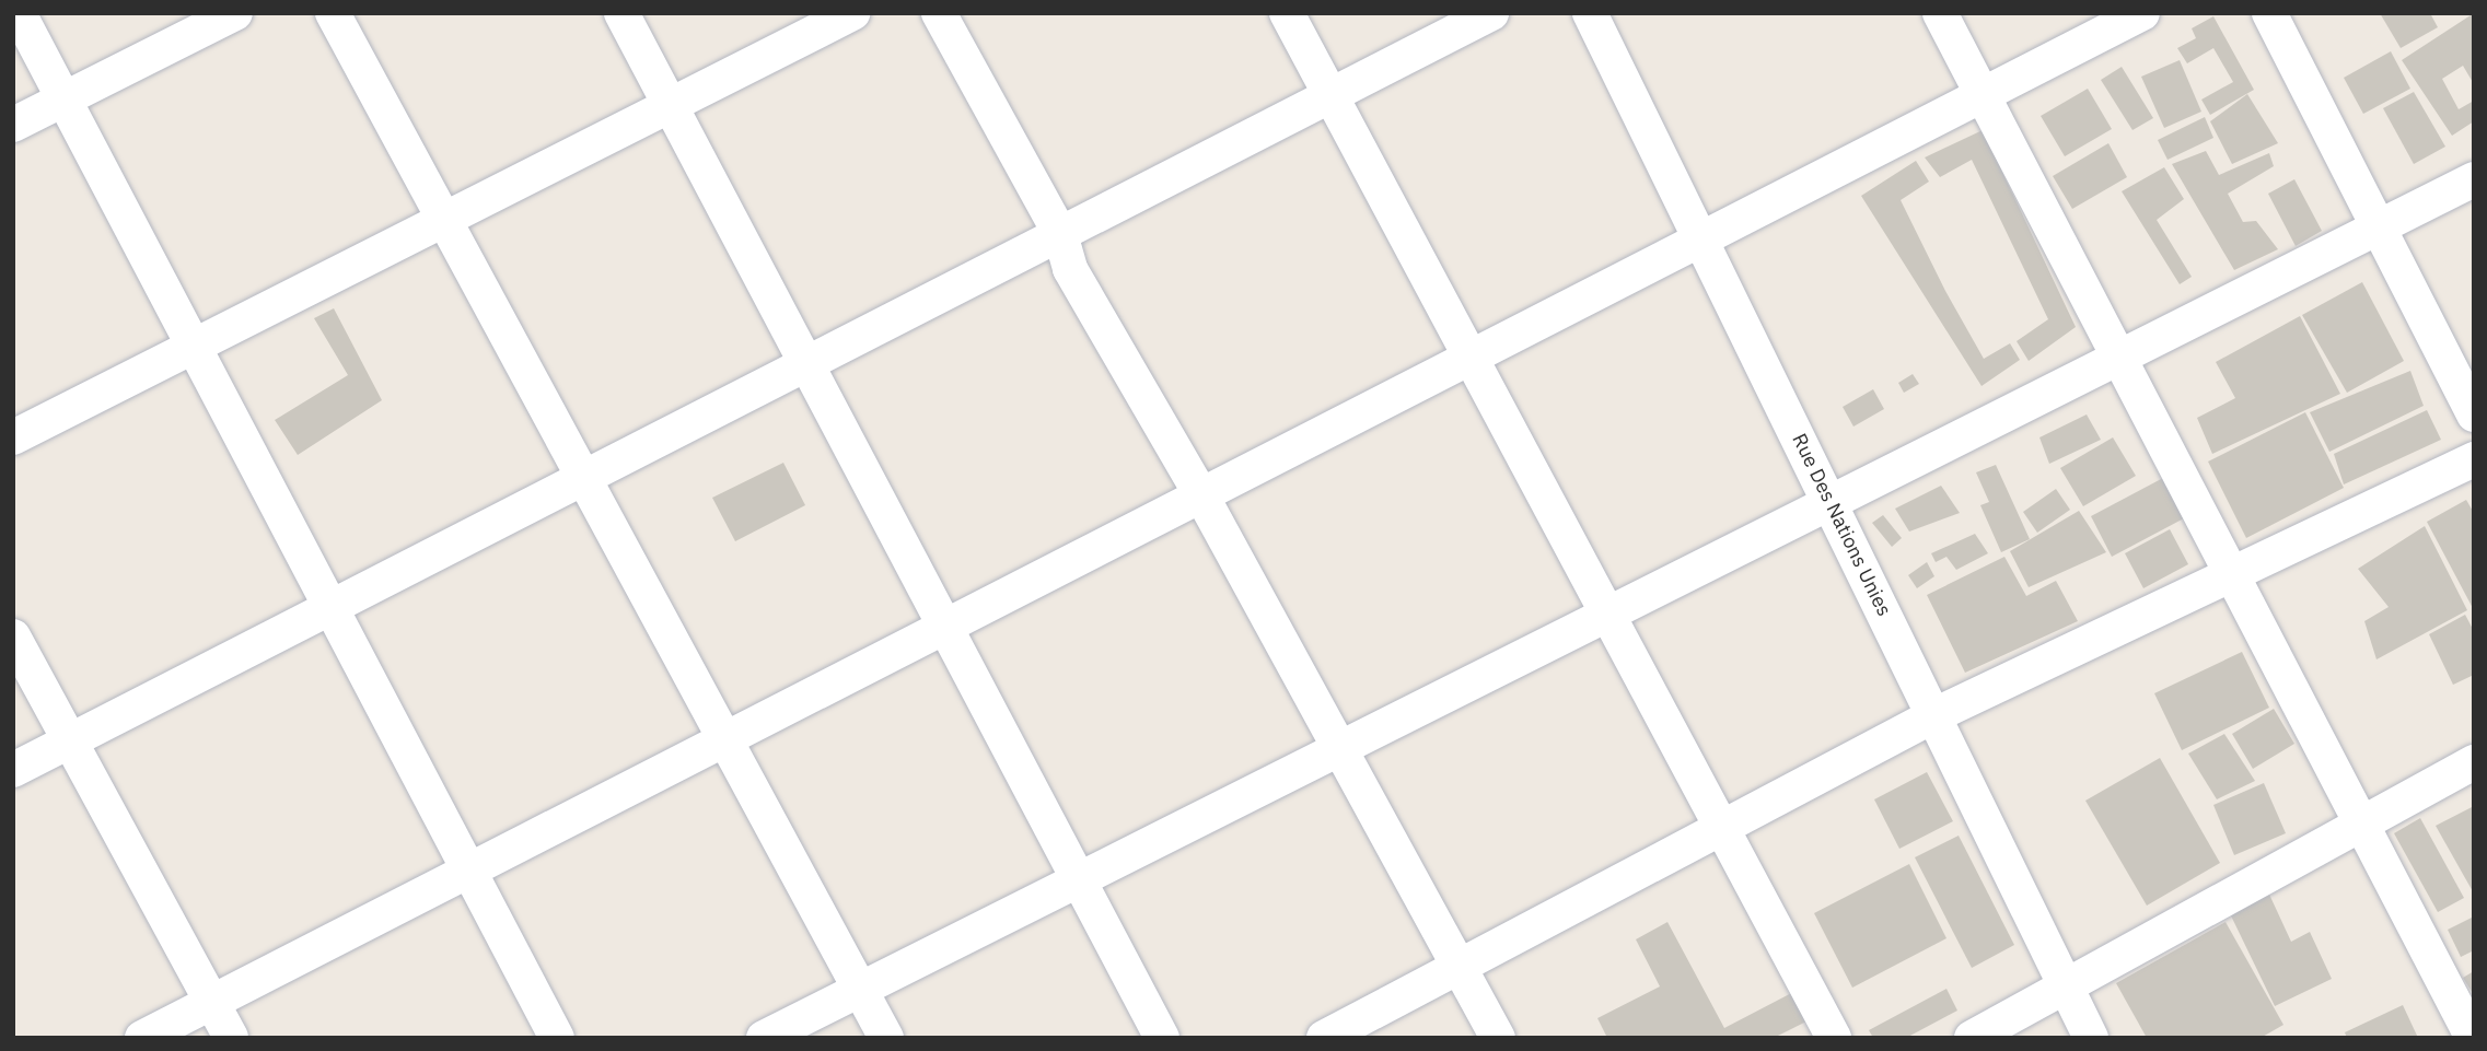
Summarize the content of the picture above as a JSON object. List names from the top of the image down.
{
  "streets": {
    "street": ["Rue Des Nations Unies"]
  }
}
